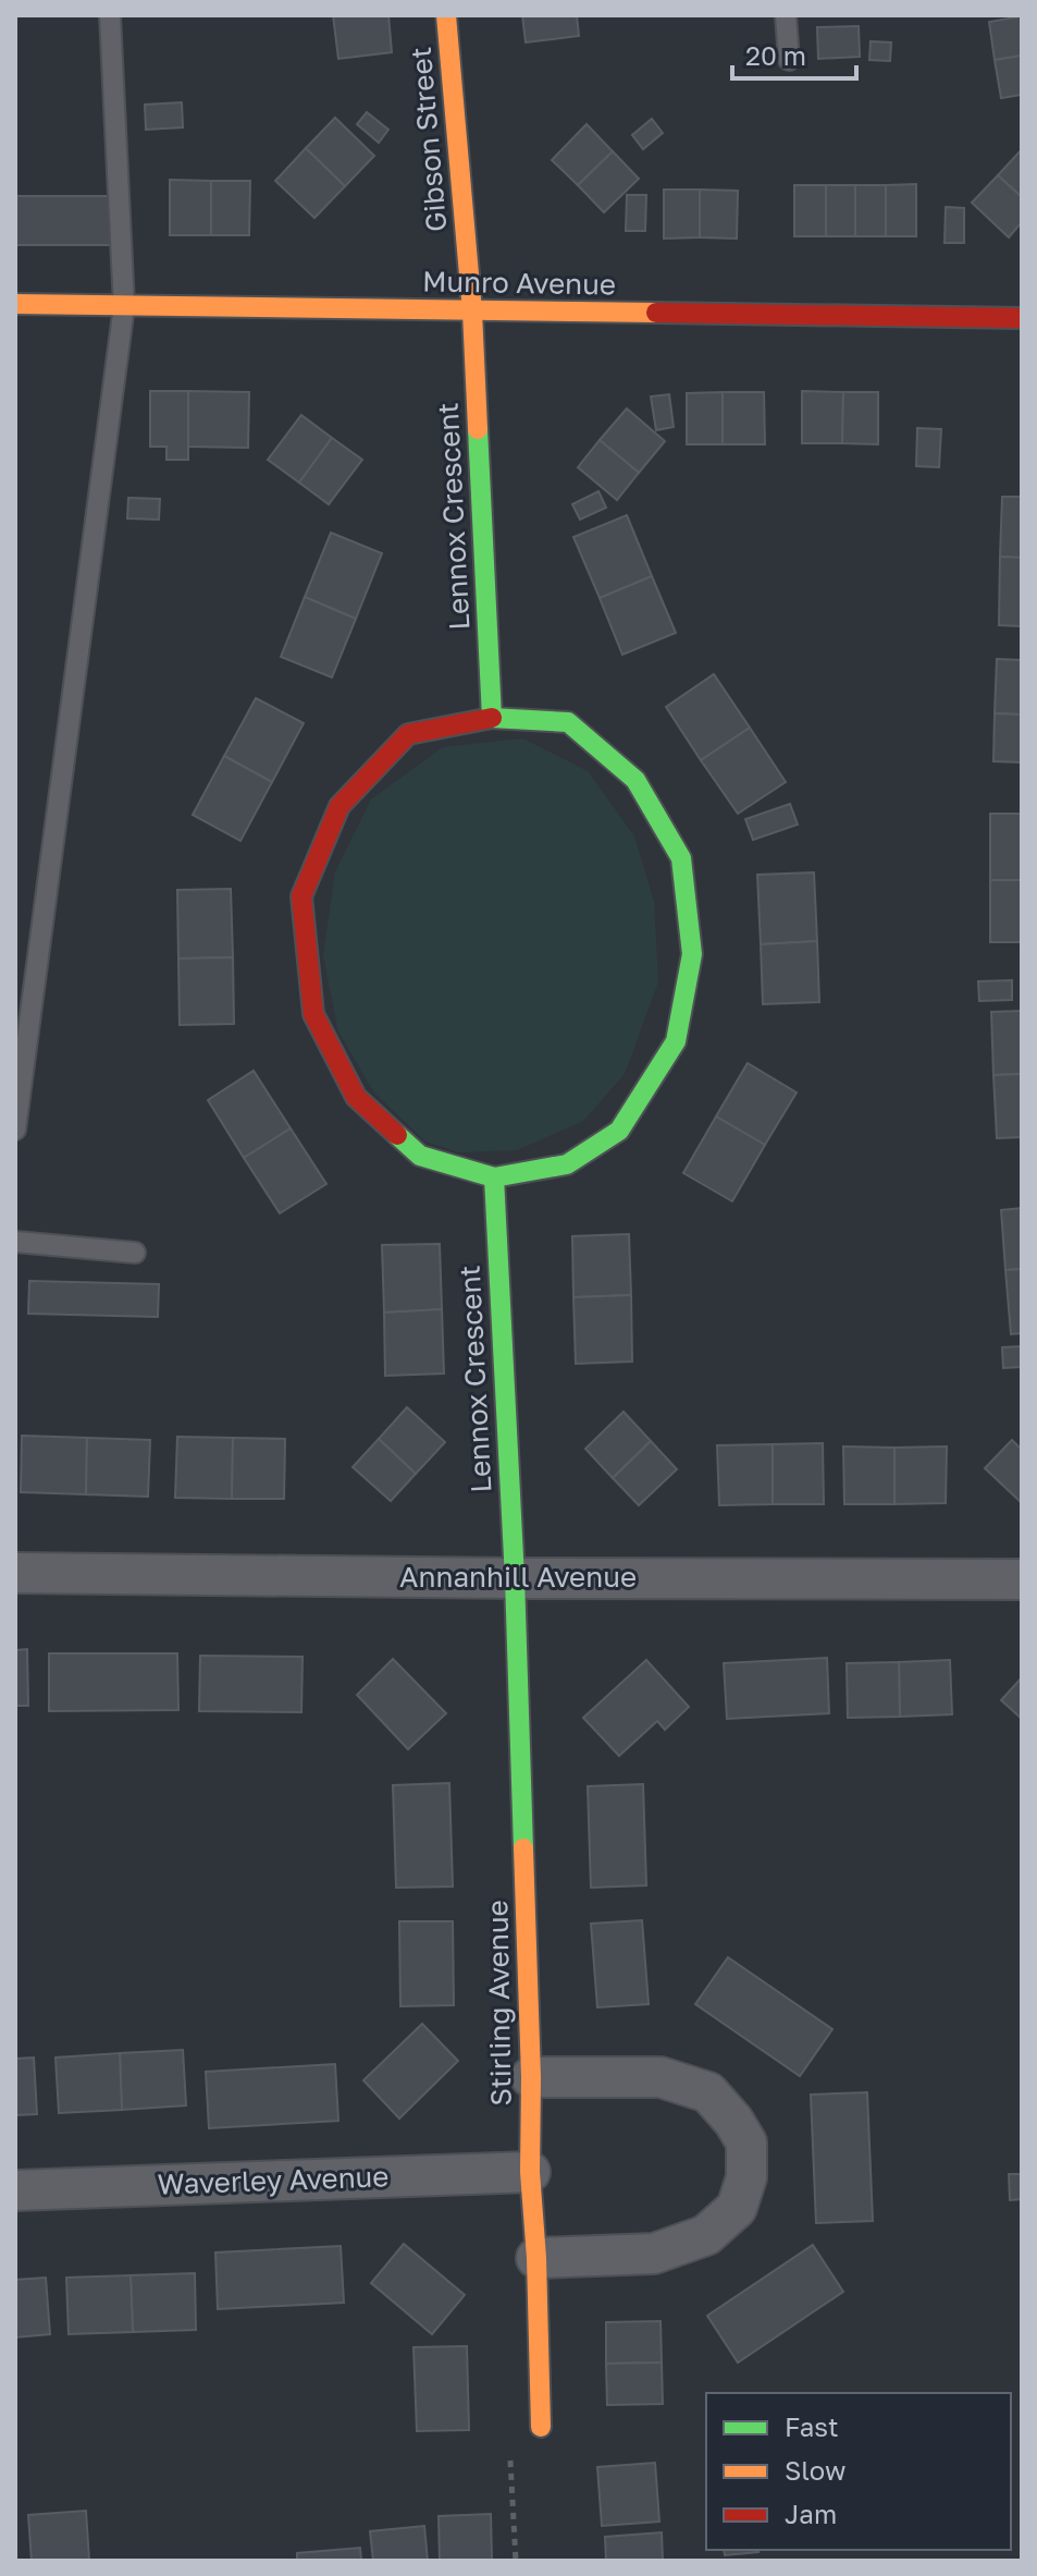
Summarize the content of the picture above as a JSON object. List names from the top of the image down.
{
  "streets": {
    "street": [
      "Gibson Street",
      "Munro Avenue",
      "Lennox Crescent",
      "Annanhill Avenue",
      "Stirling Avenue",
      "Waverley Avenue"
    ]
  },
  "crossings": [
    ["Gibson Street", "Munro Avenue"],
    ["Gibson Street", "Lennox Crescent"],
    ["Munro Avenue", "Lennox Crescent"],
    ["Lennox Crescent", "Annanhill Avenue"],
    ["Lennox Crescent", "Stirling Avenue"],
    ["Annanhill Avenue", "Stirling Avenue"],
    ["Stirling Avenue", "Waverley Avenue"]
  ],
  "legend": ["Fast", "Slow", "Jam"],
  "scale_bar": "20 m"
}
